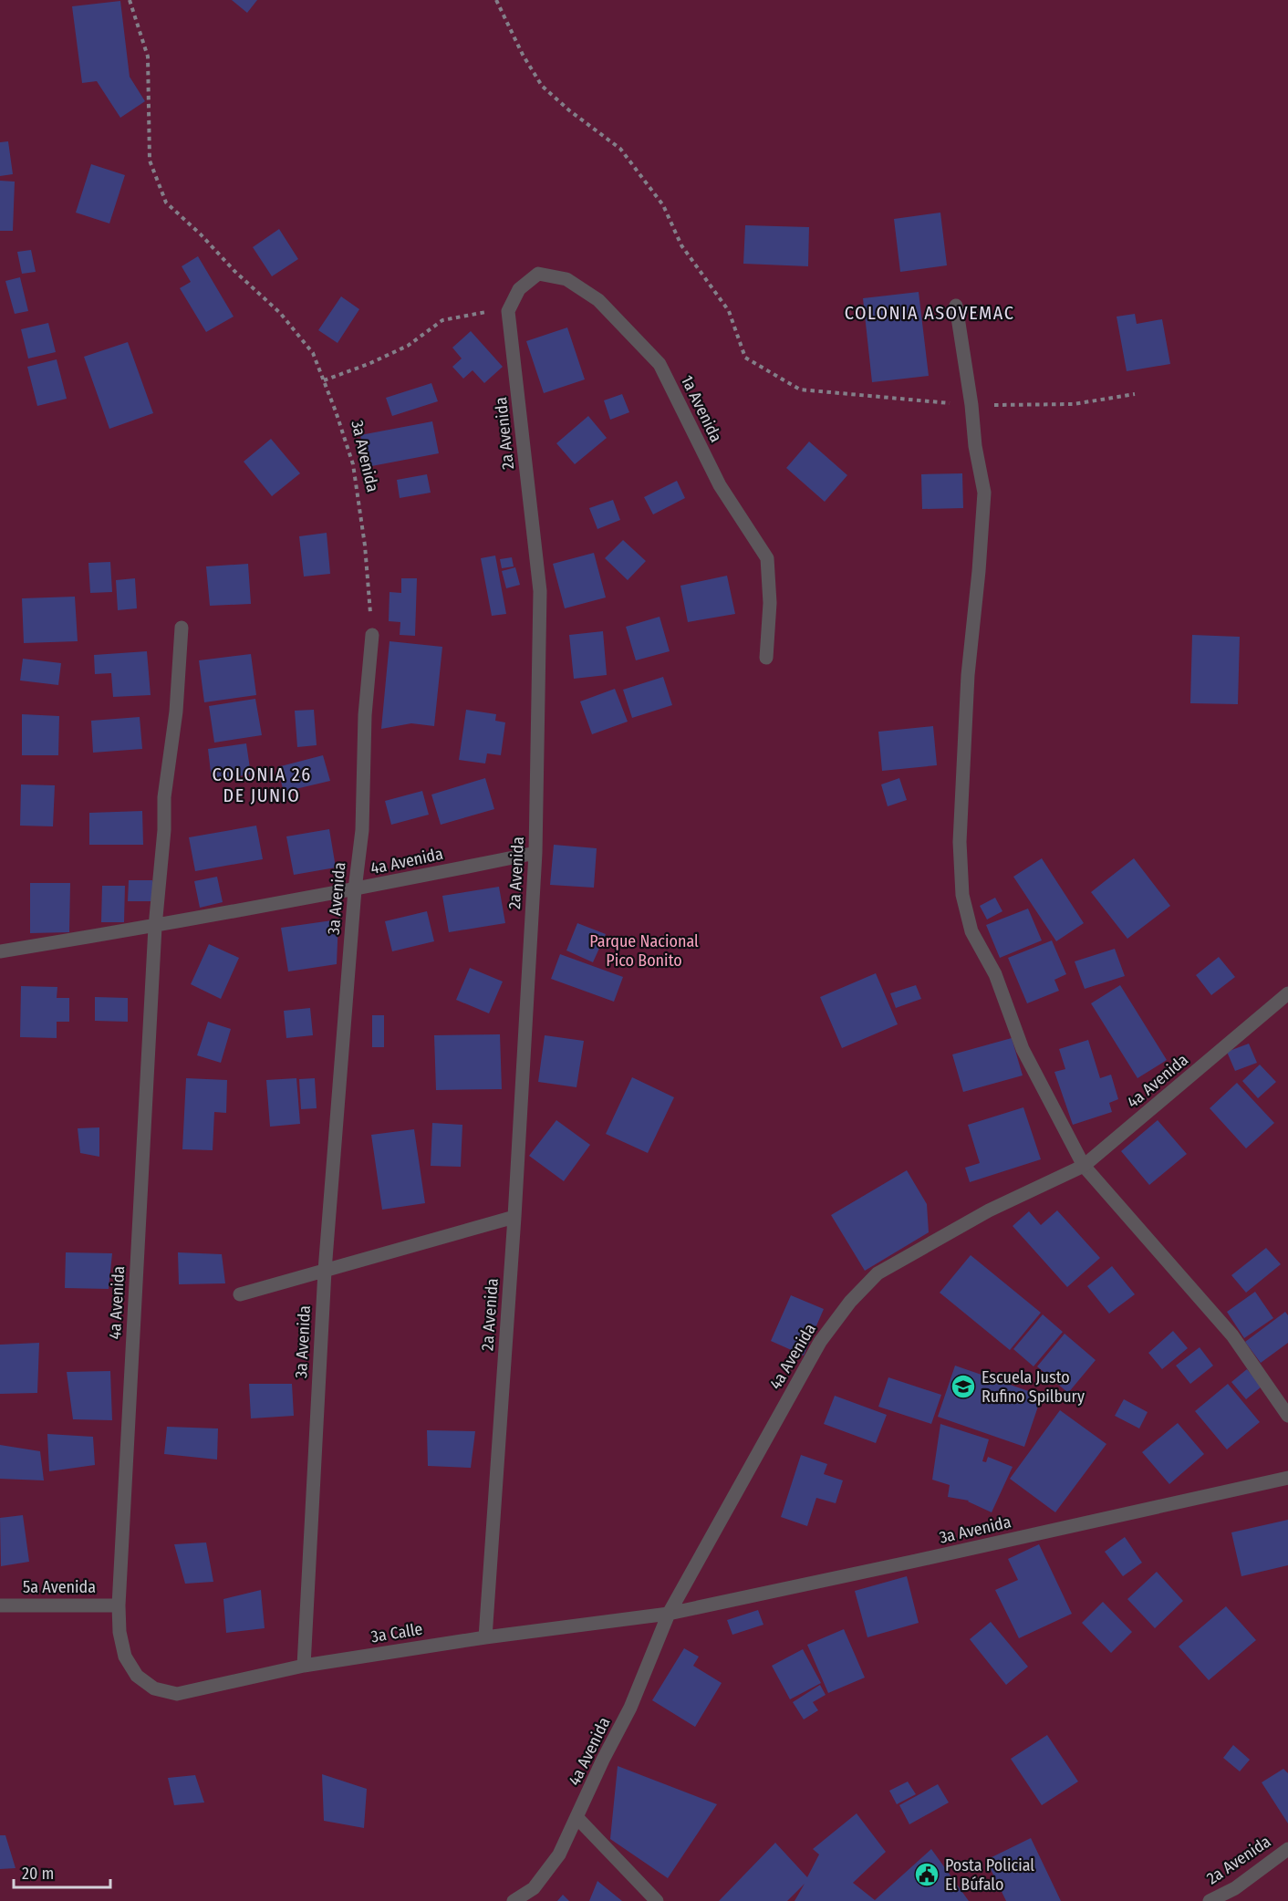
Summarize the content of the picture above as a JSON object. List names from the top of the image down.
{
  "streets": {
    "street": [
      "1a Avenida",
      "2a Avenida",
      "3a Avenida",
      "4a Avenida",
      "5a Avenida",
      "3a Calle"
    ]
  },
  "crossings": [
    ["1a Avenida", "2a Avenida"],
    ["2a Avenida", "4a Avenida"],
    ["2a Avenida", "3a Calle"],
    ["3a Avenida", "4a Avenida"],
    ["3a Avenida", "3a Calle"],
    ["4a Avenida", "5a Avenida"],
    ["4a Avenida", "3a Calle"]
  ],
  "districts": ["COLONIA ASOVEMAC", "COLONIA 26 DE JUNIO"],
  "parks": ["Parque Nacional Pico Bonito"],
  "places": {
    "school or university": ["Escuela Justo Rufino Spilbury"],
    "public building": ["Posta Policial El Búfalo"]
  },
  "scale_bar": "20 m"
}
